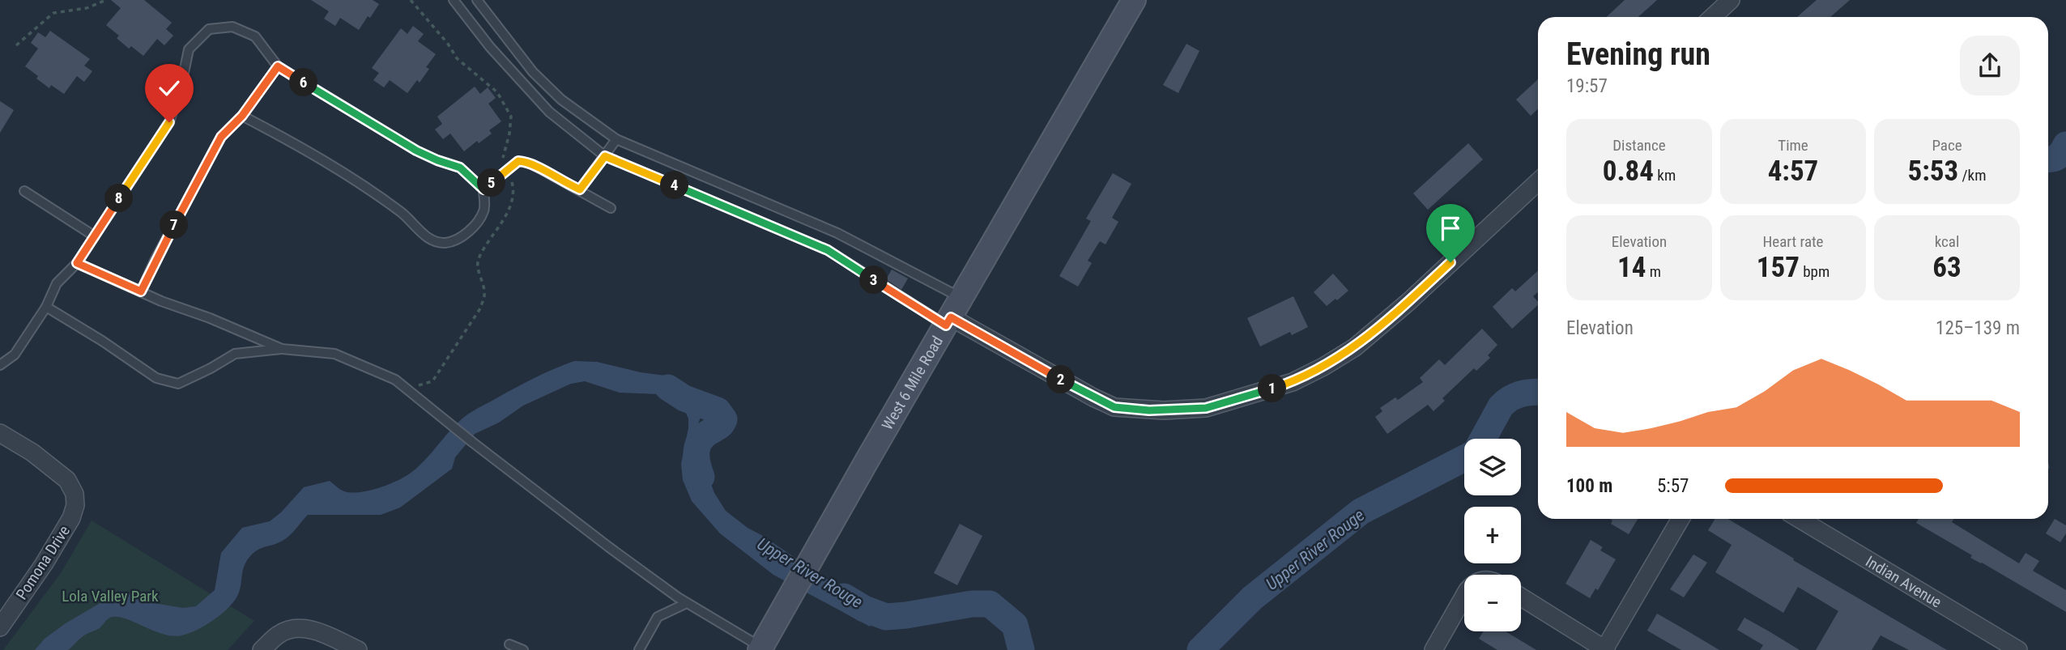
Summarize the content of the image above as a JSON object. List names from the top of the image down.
{
  "streets": {
    "main road": ["West 6 Mile Road"],
    "street": ["Pomona Drive", "Indian Avenue"]
  },
  "water": ["Upper River Rouge"],
  "parks": ["Lola Valley Park"],
  "page": {
    "heading": ["Evening run", "19:57"],
    "pins": [
      "6",
      "5",
      "4",
      "8",
      "7",
      "3",
      "2",
      "1"
    ],
    "stats": [
      ["Distance", "0.84 km"],
      ["Time", "4:57"],
      ["Pace", "5:53 /km"],
      ["Elevation", "14 m"],
      ["Heart rate", "157 bpm"],
      ["kcal", "63"]
    ],
    "chart": ["Elevation", "125–139 m"],
    "map_buttons": ["+", "−"],
    "list": [
      {
        "name": "100 m",
        "note": "5:57"
      }
    ]
  }
}
